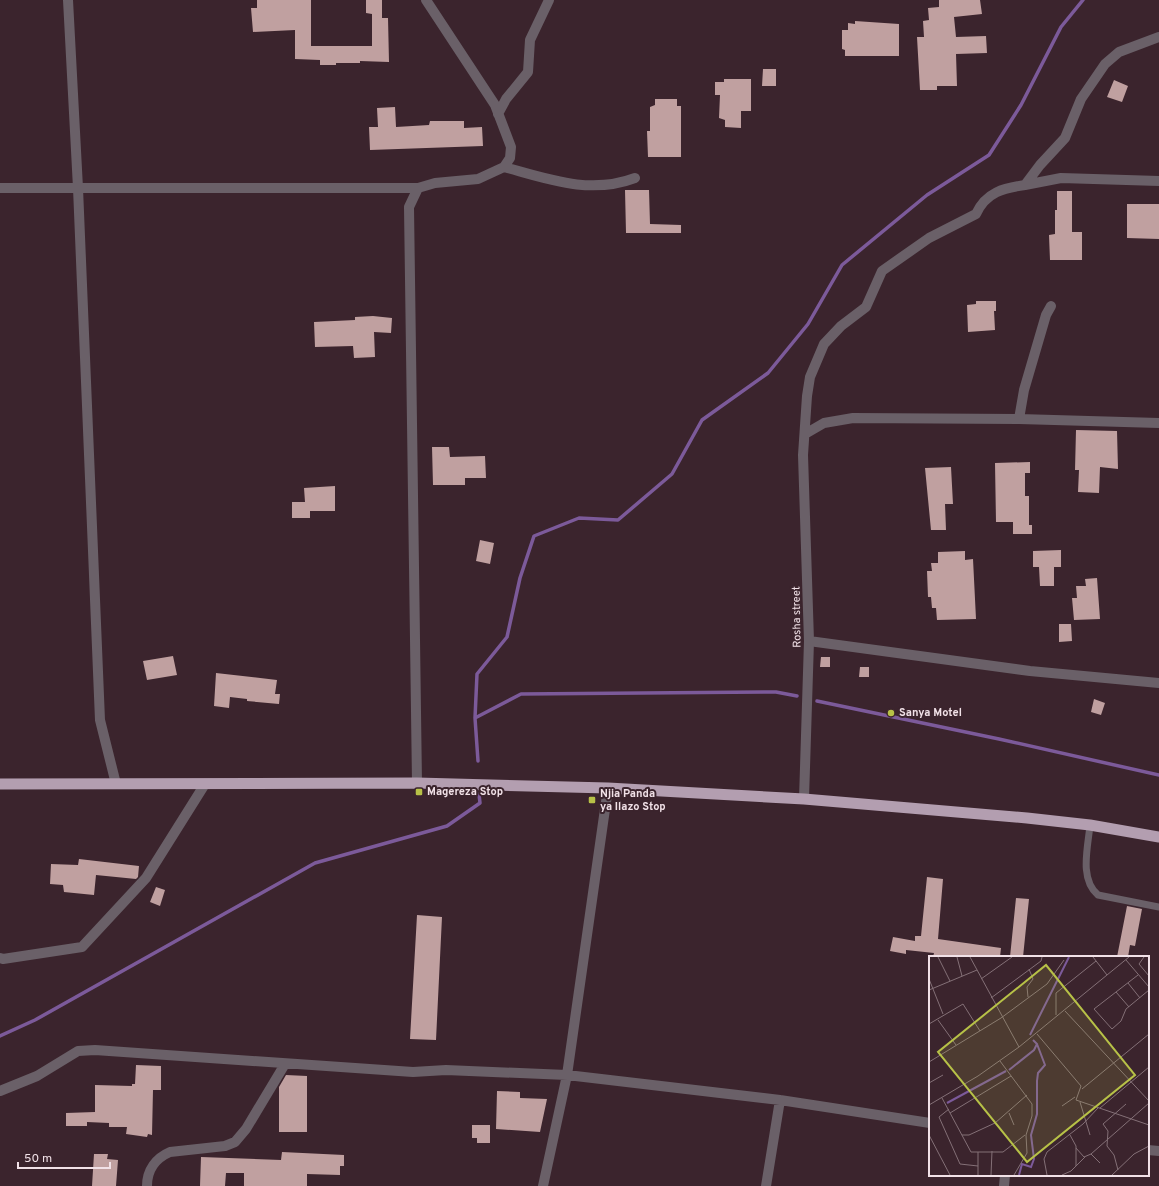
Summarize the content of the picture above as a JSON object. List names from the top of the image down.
{
  "streets": {
    "street": ["Rosha street"]
  },
  "places": {
    "other": ["Sanya Motel"],
    "transit": ["Magereza Stop", "Njia Panda ya Ilazo Stop"]
  },
  "scale_bar": "50 m"
}
